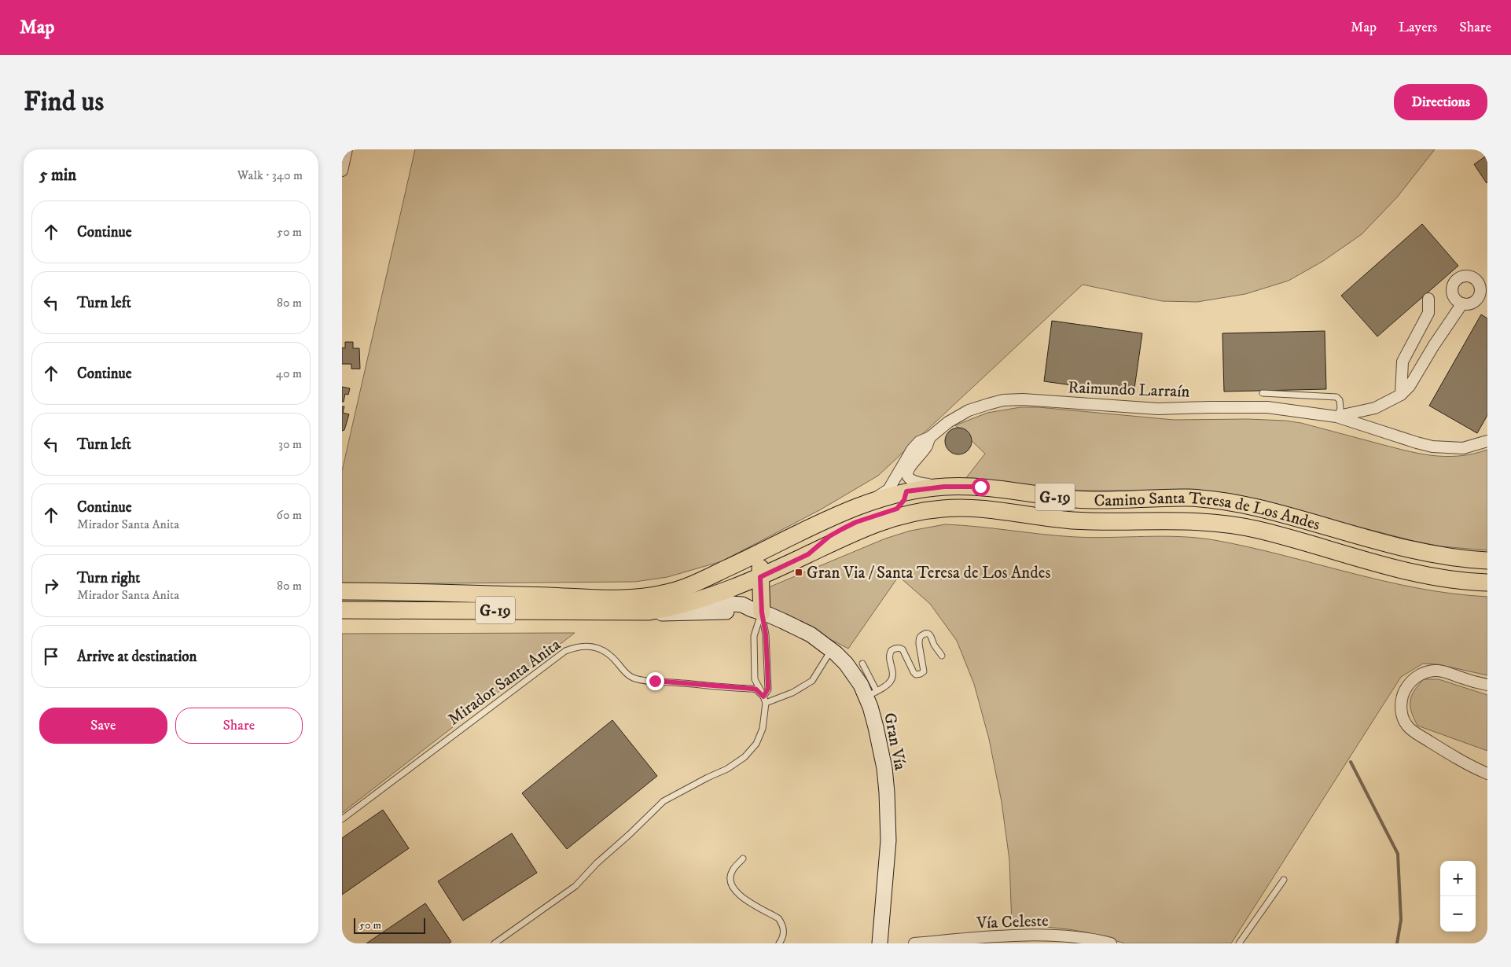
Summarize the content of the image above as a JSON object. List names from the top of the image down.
{
  "streets": {
    "main road": ["G-19", "Camino Santa Teresa de Los Andes", "Gran Vía"],
    "street": ["Raimundo Larraín", "Vía Celeste"],
    "lane": ["Mirador Santa Anita"]
  },
  "crossings": [
    ["Raimundo Larraín", "Camino Santa Teresa de Los Andes"],
    ["G-19", "Camino Santa Teresa de Los Andes"],
    ["G-19", "Gran Vía"],
    ["Camino Santa Teresa de Los Andes", "Gran Vía"]
  ],
  "places": {
    "transit": ["Gran Via / Santa Teresa de Los Andes"]
  },
  "scale_bar": "50 m",
  "page": {
    "header": "Map",
    "nav": ["Map", "Layers", "Share"],
    "buttons": [
      "Directions",
      ["Save", "Share"]
    ],
    "title": "Find us",
    "heading": ["5 min", "Walk · 340 m"],
    "list": [
      ["Continue", "50 m"],
      ["Turn left", "80 m"],
      ["Continue", "40 m"],
      ["Turn left", "30 m"],
      ["Continue", "Mirador Santa Anita", "60 m"],
      ["Turn right", "Mirador Santa Anita", "80 m"],
      "Arrive at destination"
    ],
    "map_buttons": ["+", "−"],
    "scale": "50 m"
  }
}
